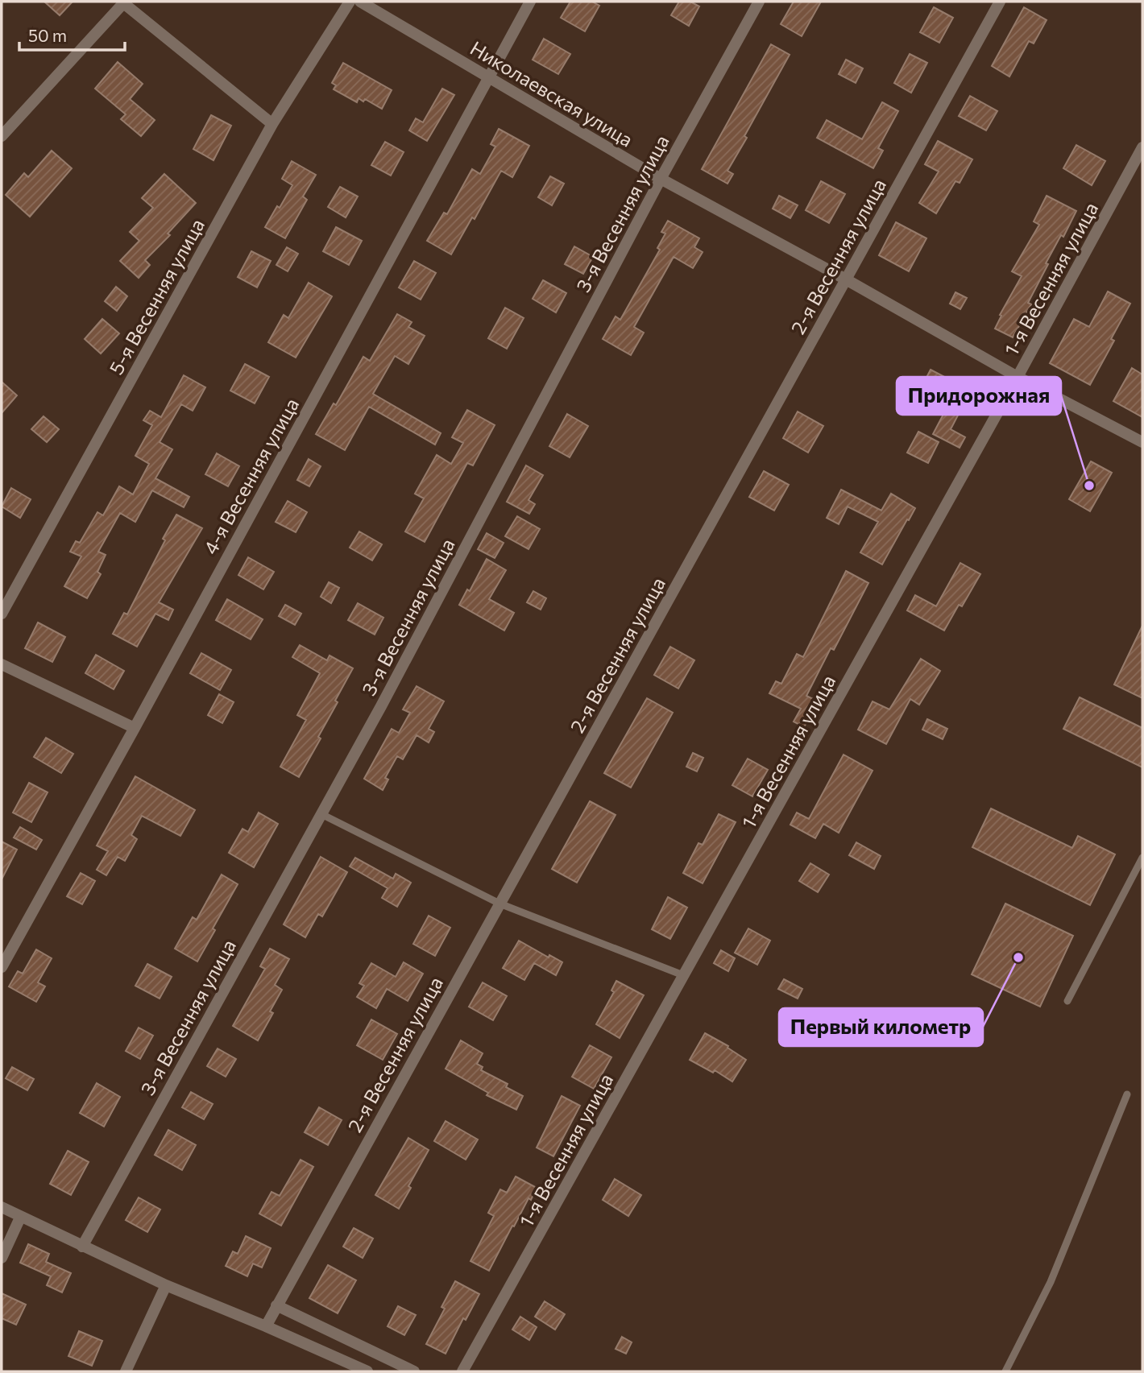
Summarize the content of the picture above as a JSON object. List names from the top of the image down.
{
  "streets": {
    "street": [
      "Николаевская улица",
      "3-я Весенняя улица",
      "2-я Весенняя улица",
      "1-я Весенняя улица",
      "5-я Весенняя улица",
      "4-я Весенняя улица"
    ]
  },
  "crossings": [
    ["Николаевская улица", "3-я Весенняя улица"],
    ["Николаевская улица", "2-я Весенняя улица"],
    ["Николаевская улица", "1-я Весенняя улица"],
    ["Николаевская улица", "4-я Весенняя улица"]
  ],
  "places": ["Придорожная", "Первый километр"],
  "scale_bar": "50 m"
}
